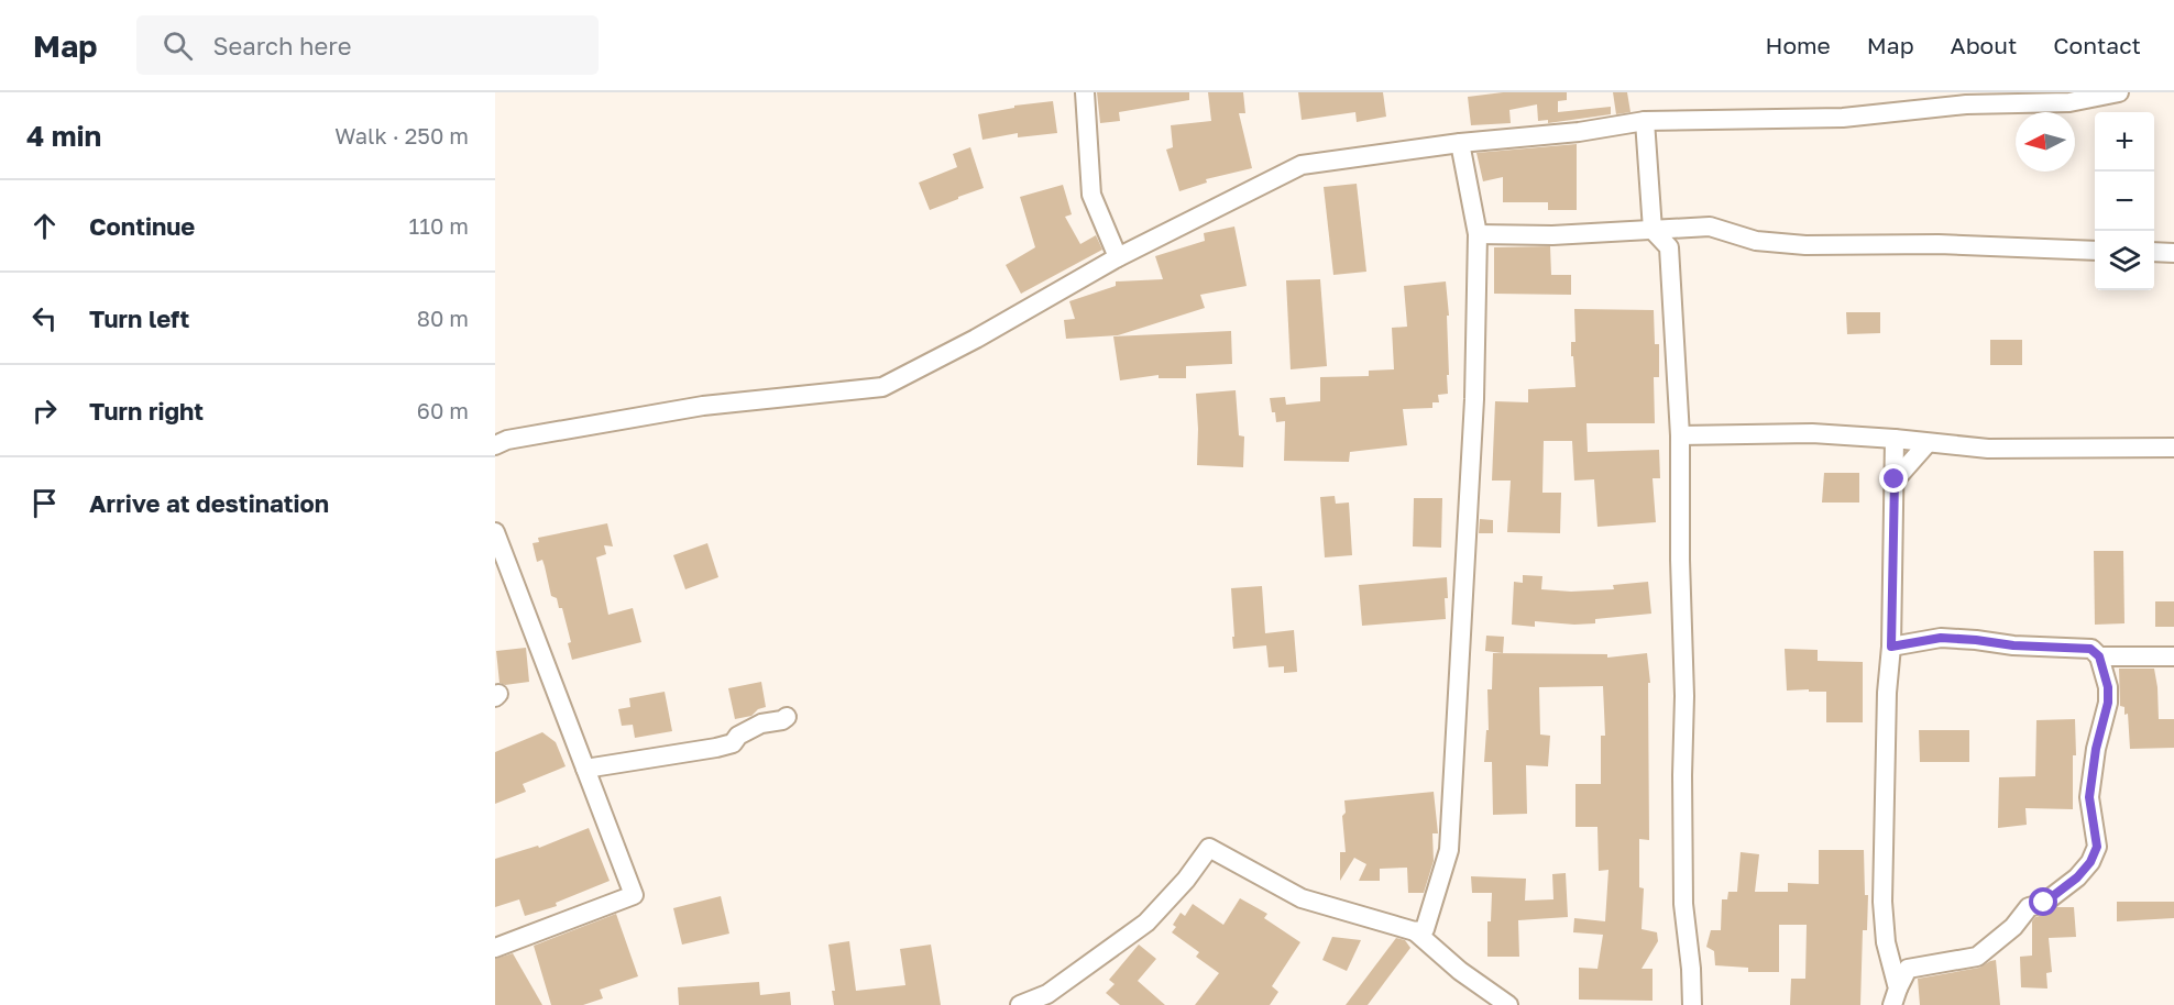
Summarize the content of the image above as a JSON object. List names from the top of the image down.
{
  "north": "left",
  "page": {
    "header": "Map",
    "search": "Search here",
    "nav": [
      "Home",
      "Map",
      "About",
      "Contact"
    ],
    "heading": ["4 min", "Walk · 250 m"],
    "map_buttons": ["+", "−"],
    "list": [
      ["Continue", "110 m"],
      ["Turn left", "80 m"],
      ["Turn right", "60 m"],
      "Arrive at destination"
    ]
  }
}
